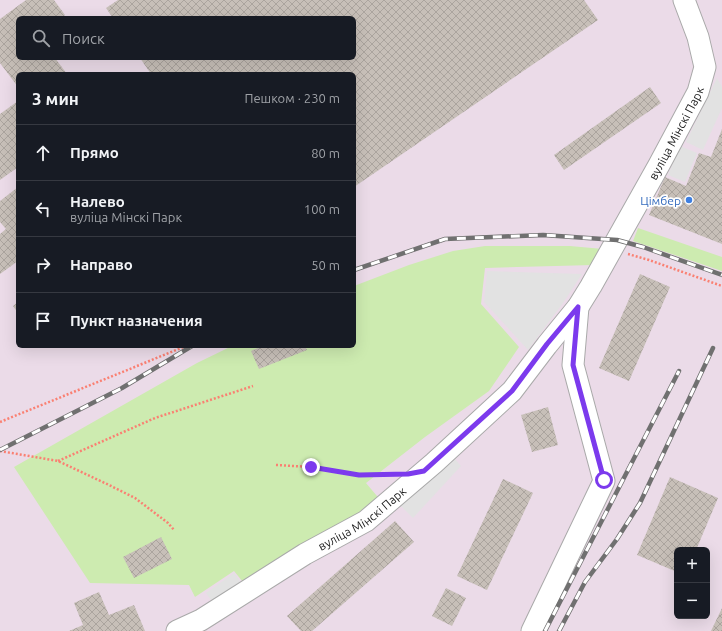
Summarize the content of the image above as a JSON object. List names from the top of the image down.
{
  "streets": {
    "street": ["вуліца Мінскі Парк"]
  },
  "places": ["Цімбер"],
  "page": {
    "search": "Поиск",
    "heading": ["3 мин", "Пешком · 230 m"],
    "list": [
      ["Прямо", "80 m"],
      ["Налево", "вуліца Мінскі Парк", "100 m"],
      ["Направо", "50 m"],
      "Пункт назначения"
    ],
    "map_buttons": ["+", "−"]
  }
}
